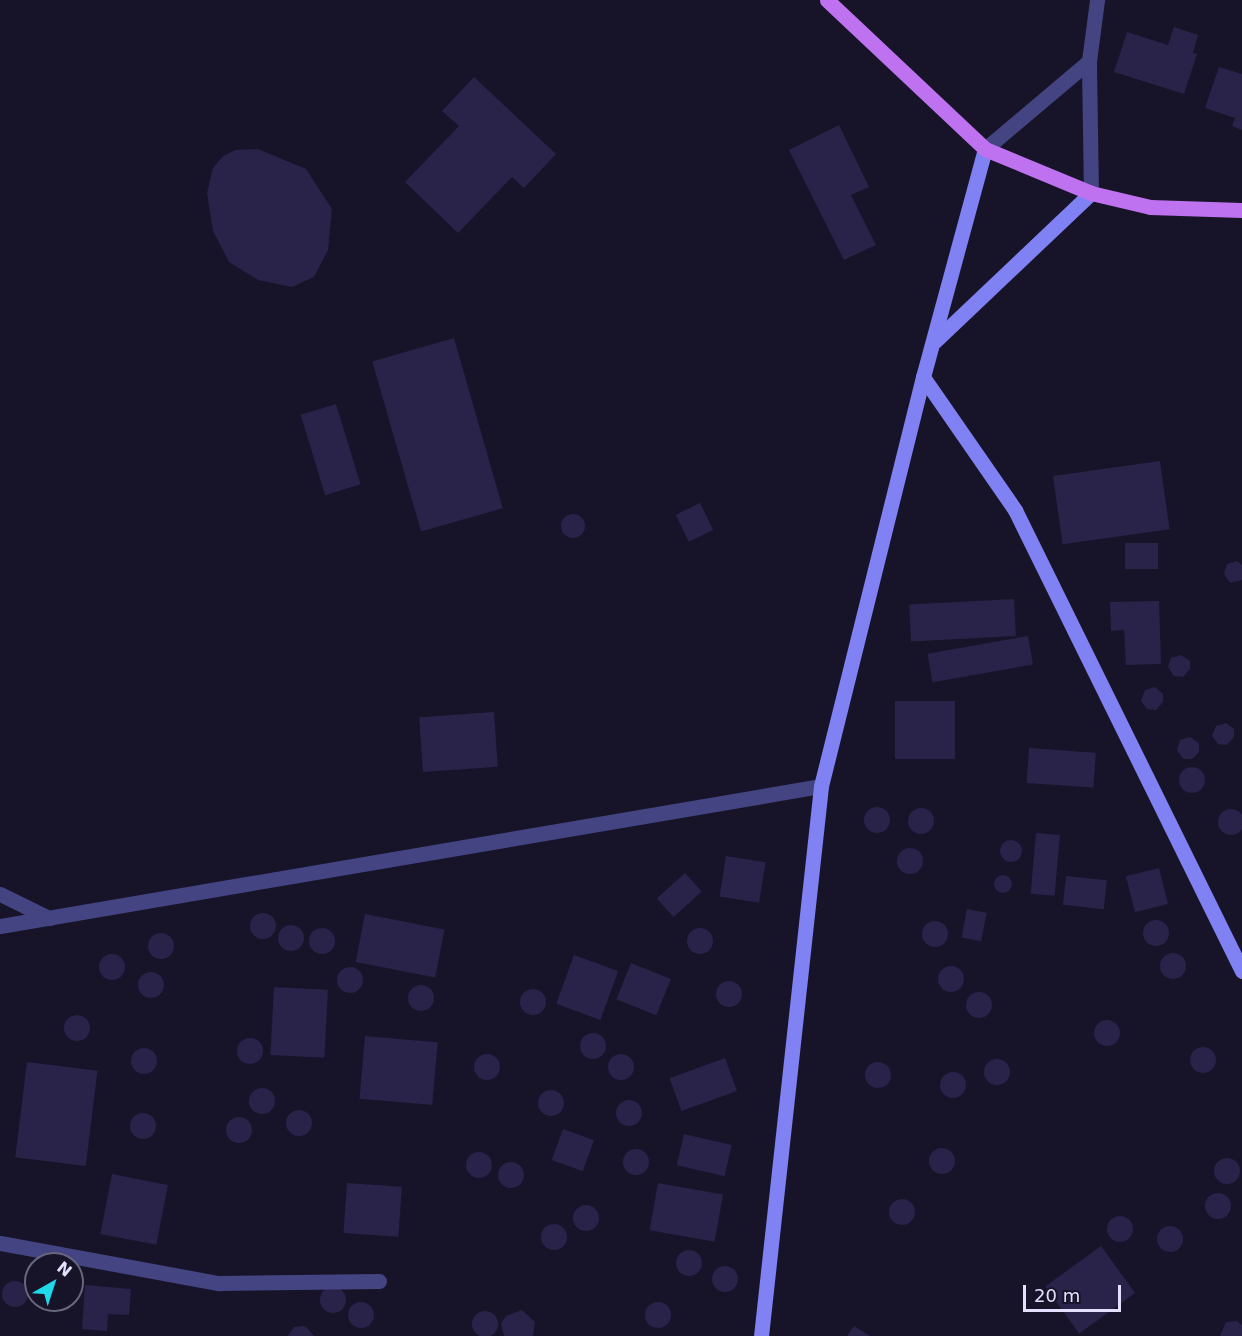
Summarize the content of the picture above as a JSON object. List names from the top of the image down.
{
  "scale_bar": "20 m",
  "north": "top right"
}
